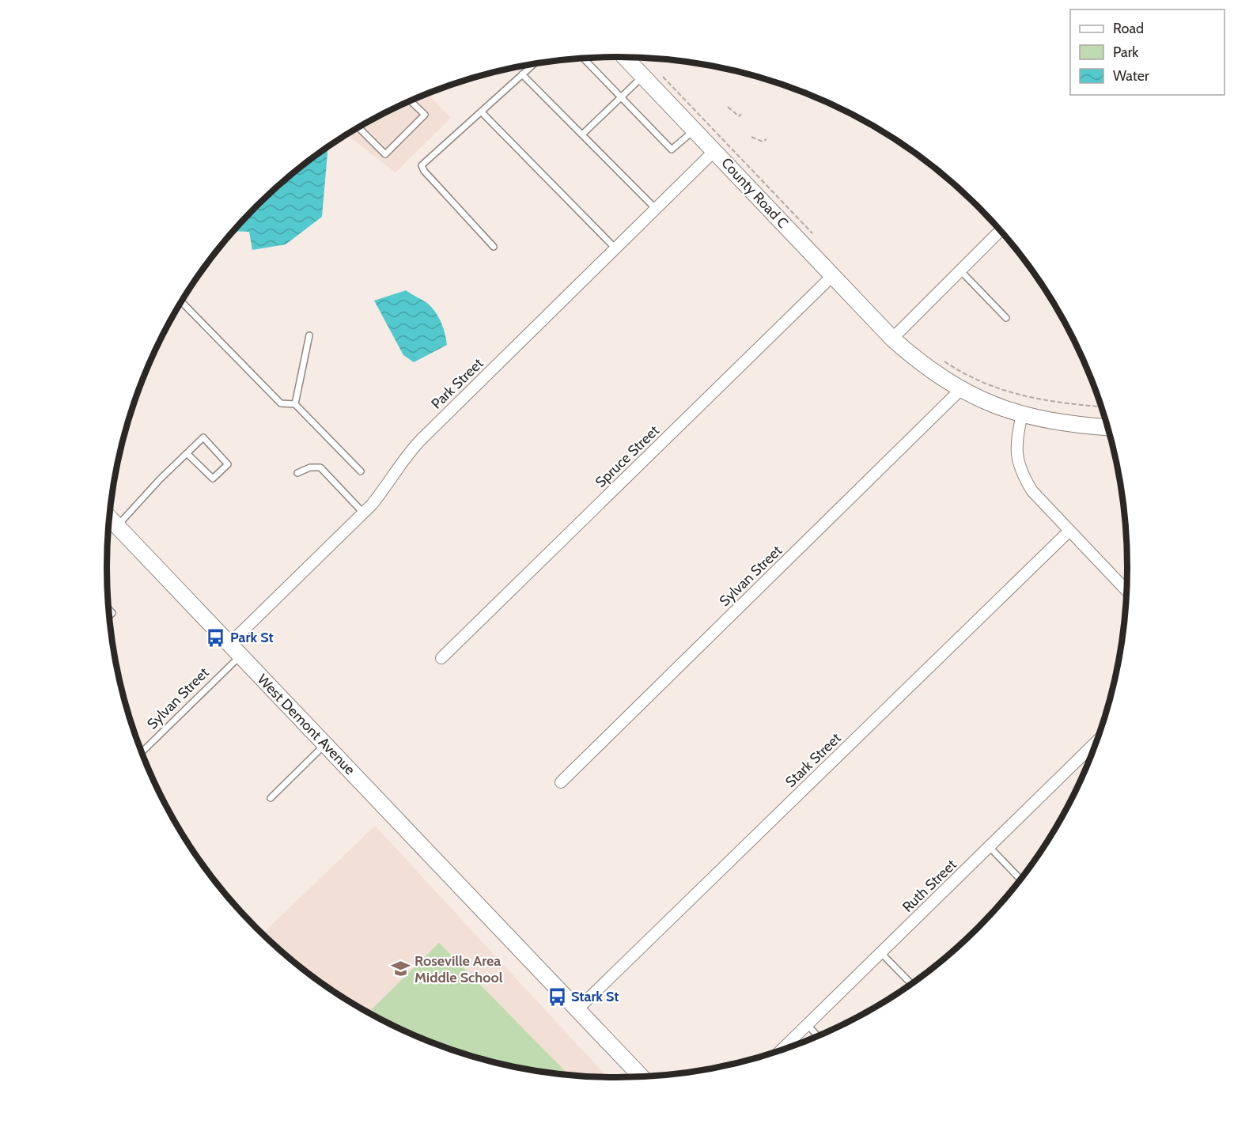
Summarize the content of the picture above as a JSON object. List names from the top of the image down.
{
  "streets": {
    "street": [
      "County Road C",
      "Park Street",
      "Spruce Street",
      "Sylvan Street",
      "West Demont Avenue",
      "Stark Street",
      "Ruth Street"
    ]
  },
  "crossings": [
    ["County Road C", "Park Street"],
    ["County Road C", "Spruce Street"],
    ["County Road C", "Sylvan Street"],
    ["Park Street", "West Demont Avenue"],
    ["Sylvan Street", "West Demont Avenue"],
    ["West Demont Avenue", "Stark Street"]
  ],
  "places": {
    "bus stop": ["Park St", "Stark St"],
    "school or university": ["Roseville Area Middle School"]
  },
  "legend": ["Road", "Park", "Water"]
}
